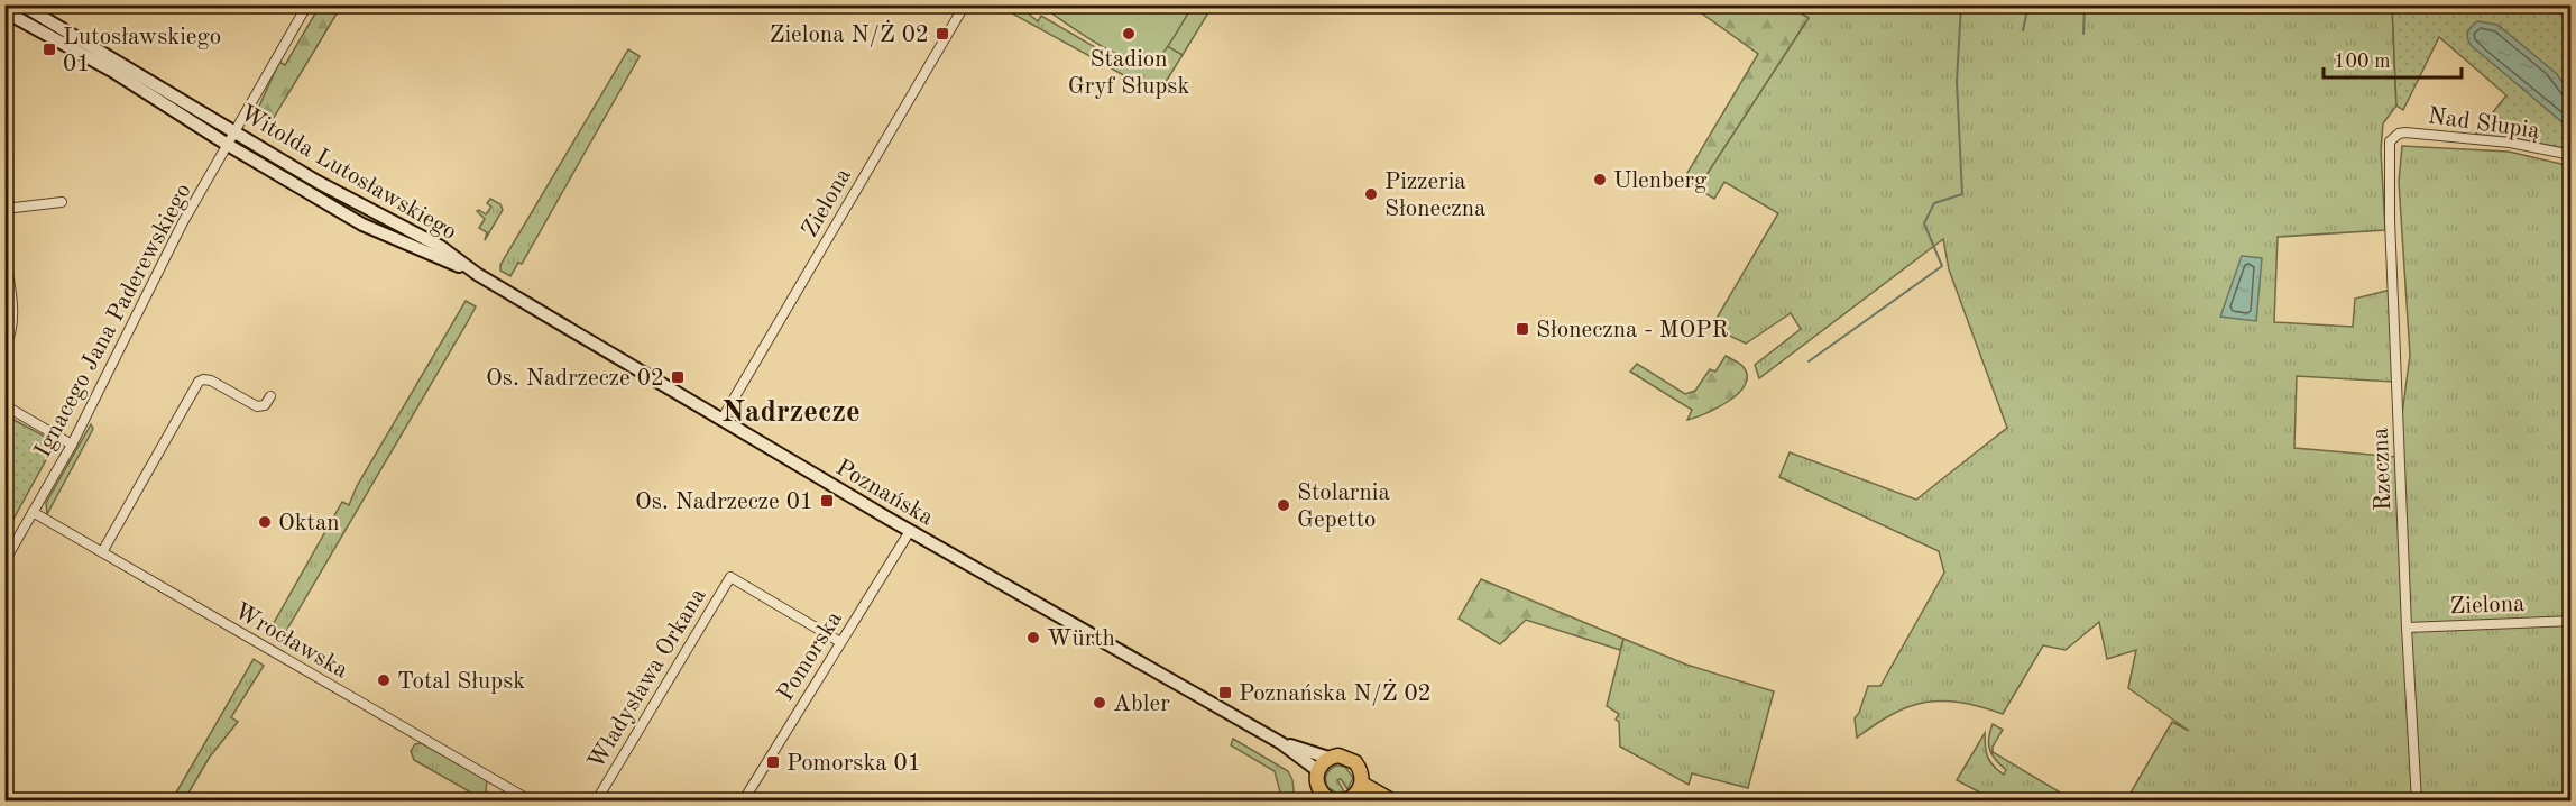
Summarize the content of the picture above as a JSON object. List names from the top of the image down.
{
  "streets": {
    "main road": ["Witolda Lutosławskiego", "Poznańska"],
    "street": [
      "Nad Słupią",
      "Zielona",
      "Ignacego Jana Paderewskiego",
      "Rzeczna",
      "Wrocławska",
      "Pomorska",
      "Władysława Orkana"
    ]
  },
  "crossings": [
    ["Nad Słupią", "Rzeczna"],
    ["Witolda Lutosławskiego", "Ignacego Jana Paderewskiego"],
    ["Witolda Lutosławskiego", "Poznańska"],
    ["Zielona", "Rzeczna"],
    ["Zielona", "Poznańska"],
    ["Ignacego Jana Paderewskiego", "Wrocławska"],
    ["Poznańska", "Pomorska"],
    ["Pomorska", "Władysława Orkana"]
  ],
  "districts": ["Nadrzecze"],
  "places": {
    "transit": [
      "Zielona N/Ż 02",
      "Lutosławskiego 01",
      "Słoneczna - MOPR",
      "Os. Nadrzecze 02",
      "Os. Nadrzecze 01",
      "Poznańska N/Ż 02",
      "Pomorska 01"
    ],
    "other": [
      "Stadion Gryf Słupsk",
      "Ulenberg",
      "Pizzeria Słoneczna",
      "Stolarnia Gepetto",
      "Oktan",
      "Würth",
      "Total Słupsk",
      "Abler"
    ]
  },
  "scale_bar": "100 m"
}
